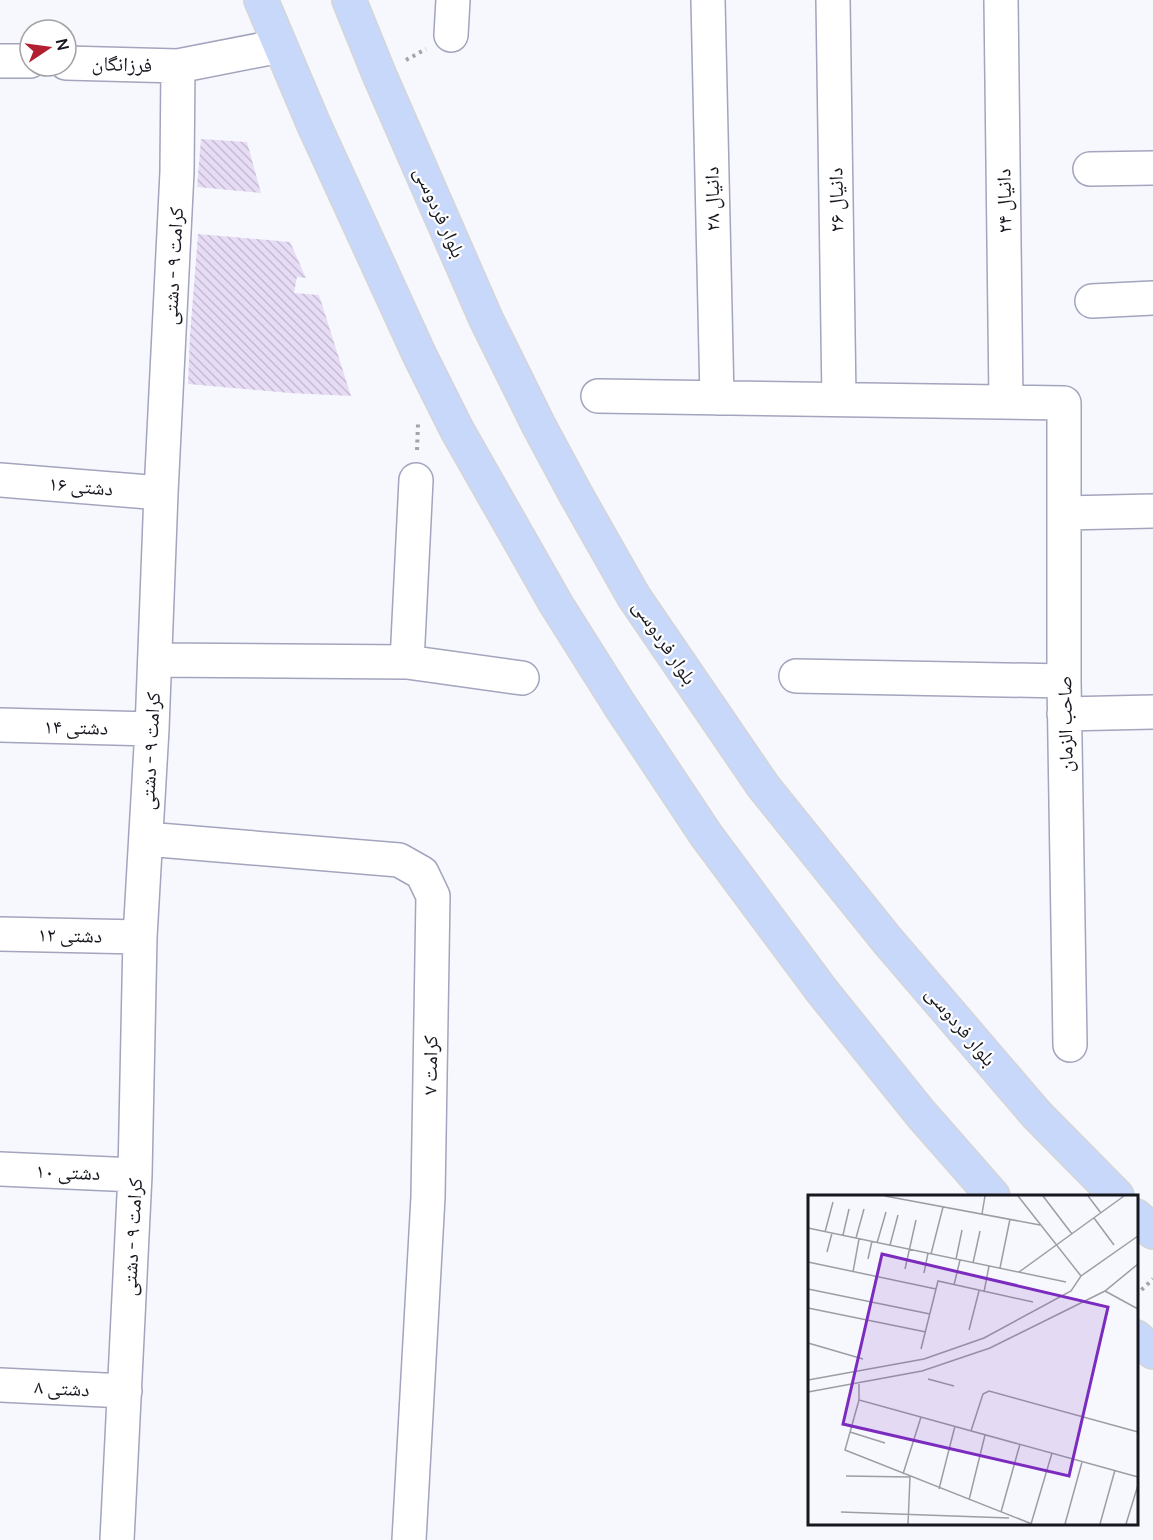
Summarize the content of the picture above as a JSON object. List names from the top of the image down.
{
  "streets": {
    "main road": ["بلوار فردوسی"],
    "street": [
      "فرزانگان",
      "دانیال ۲۸",
      "دانیال ۲۶",
      "دانیال ۲۴",
      "کرامت ۹ - دشتی",
      "دشتی ۱۶",
      "صاحب الزمان",
      "دشتی ۱۴",
      "دشتی ۱۲",
      "کرامت ۷",
      "دشتی ۱۰",
      "دشتی ۸"
    ]
  },
  "crossings": [
    ["فرزانگان", "کرامت ۹ - دشتی"],
    ["دانیال ۲۴", "صاحب الزمان"],
    ["کرامت ۹ - دشتی", "دشتی ۱۶"],
    ["کرامت ۹ - دشتی", "دشتی ۱۴"],
    ["کرامت ۹ - دشتی", "دشتی ۱۲"],
    ["کرامت ۹ - دشتی", "کرامت ۷"],
    ["کرامت ۹ - دشتی", "دشتی ۱۰"],
    ["کرامت ۹ - دشتی", "دشتی ۸"]
  ],
  "north": "right"
}
